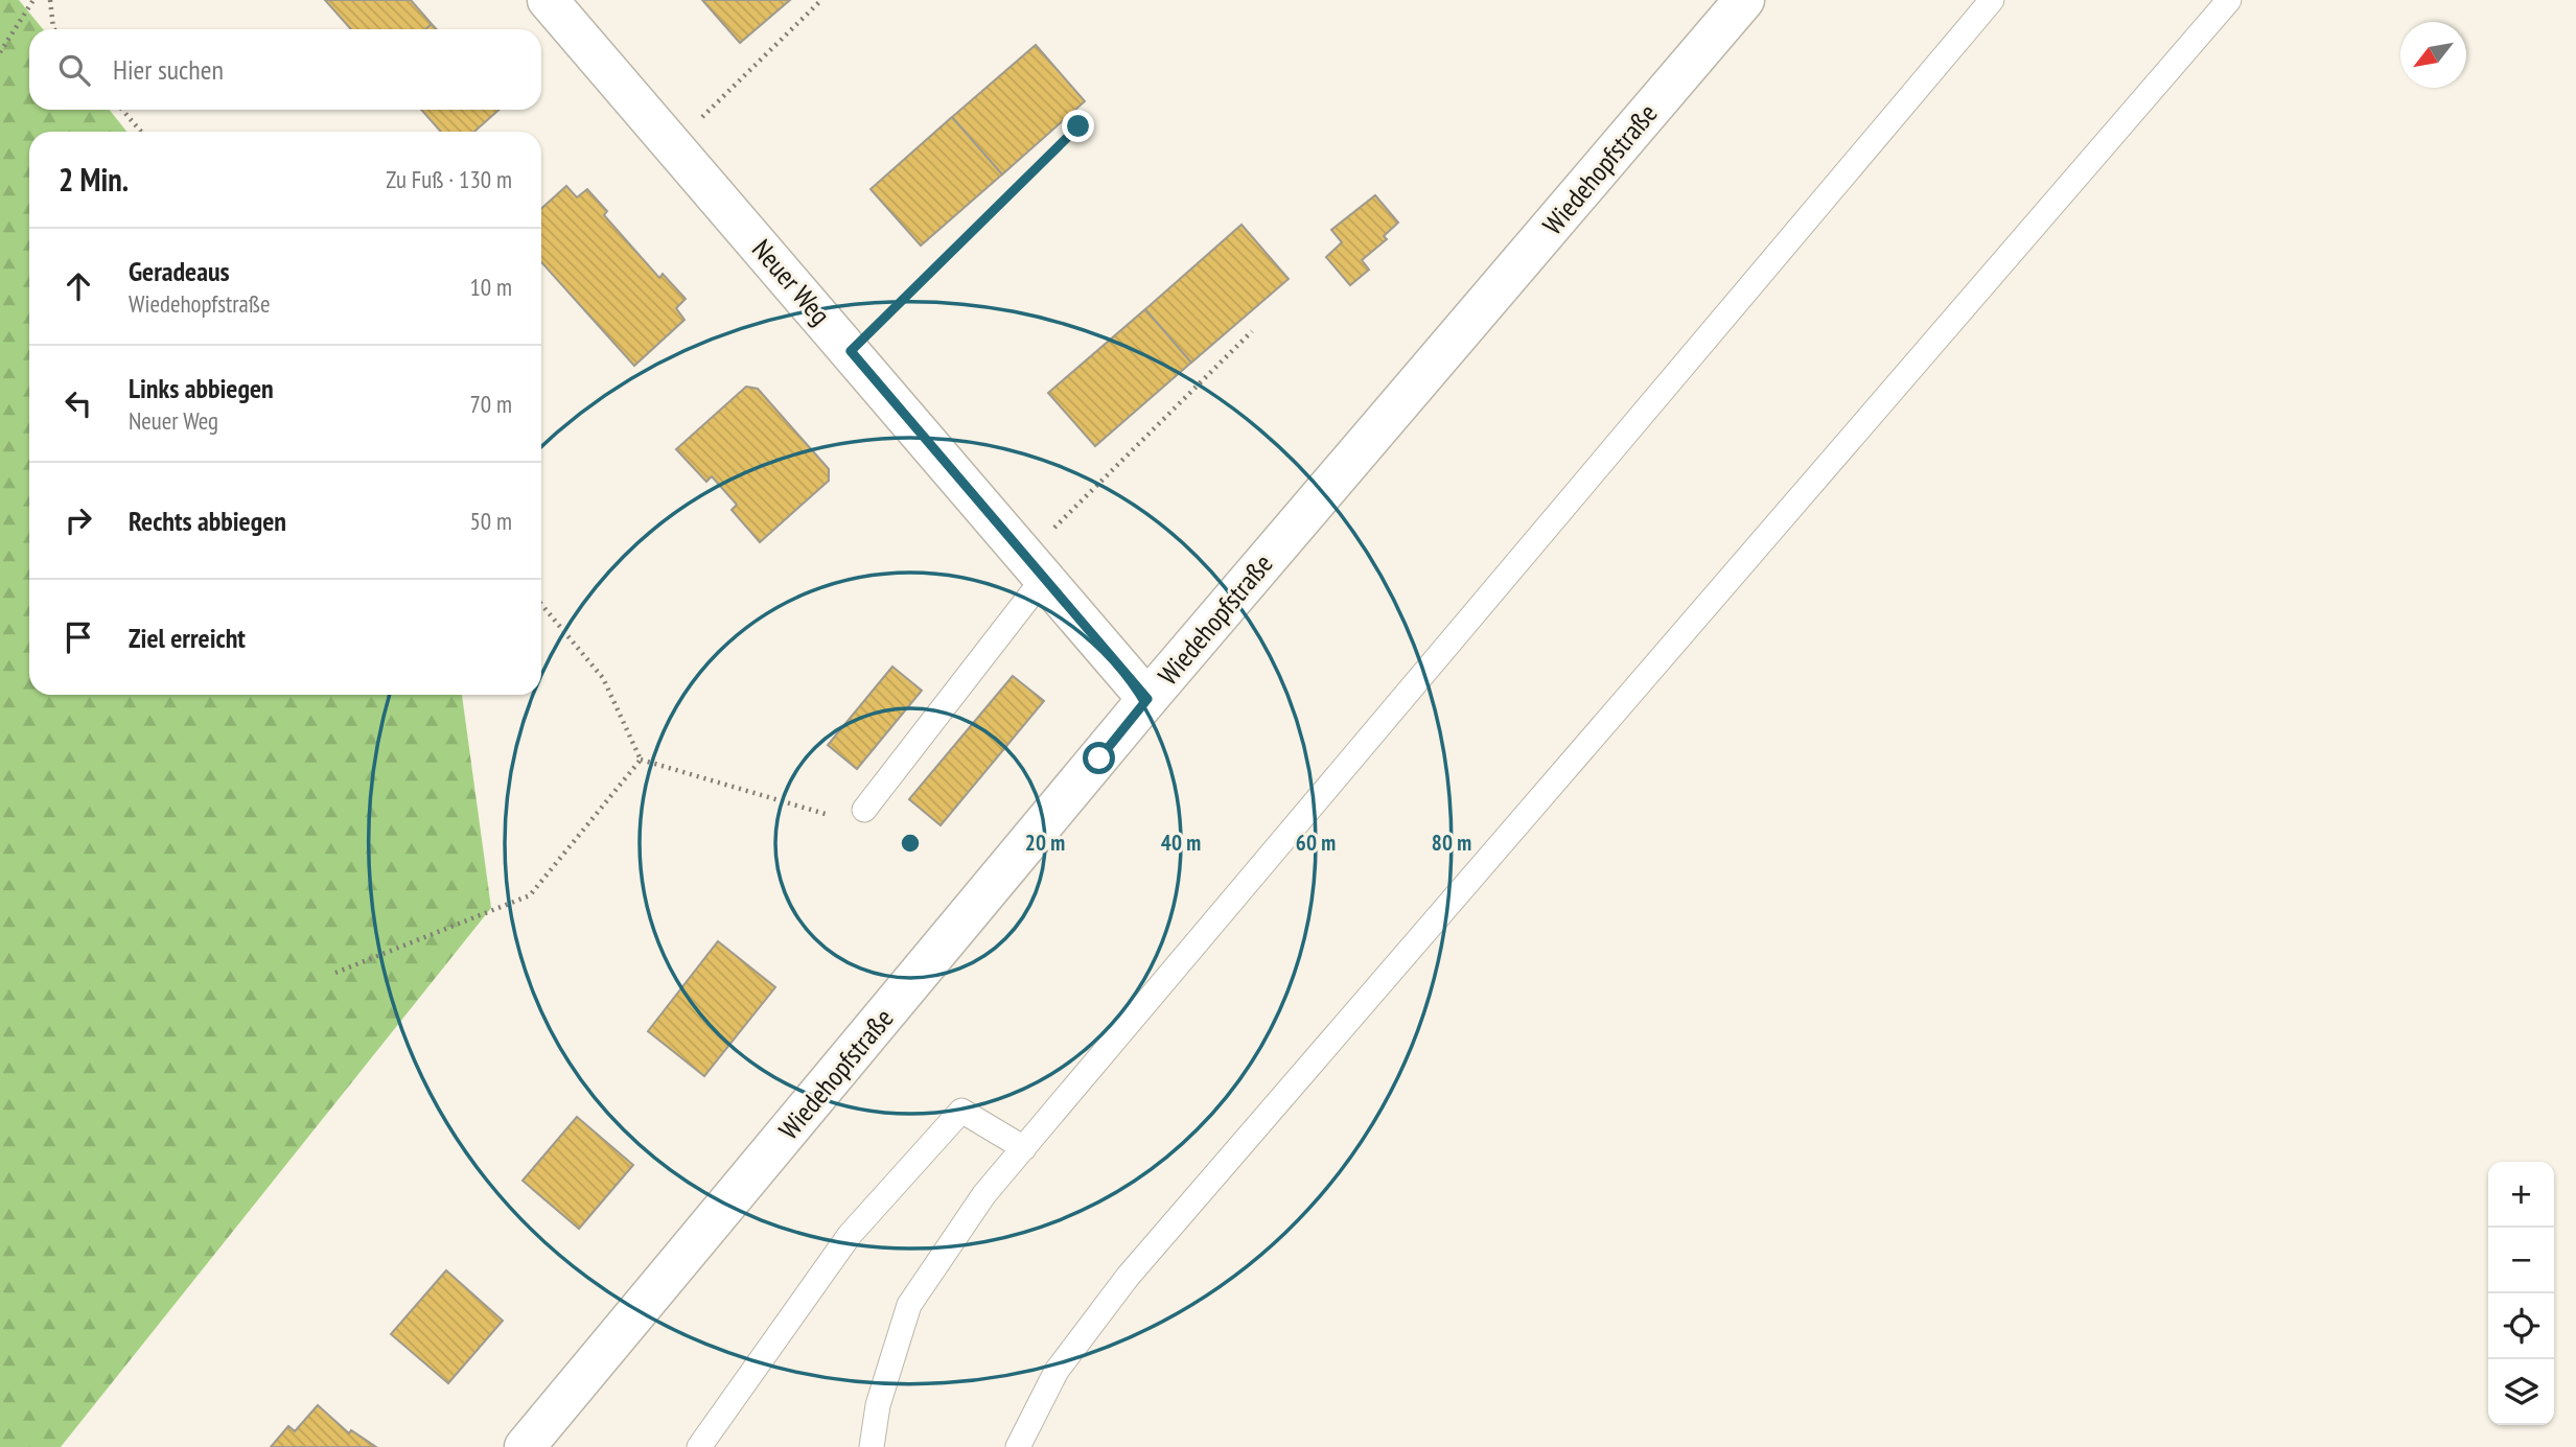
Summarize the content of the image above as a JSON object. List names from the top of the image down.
{
  "streets": {
    "main road": ["Wiedehopfstraße", "Neuer Weg"]
  },
  "crossings": [
    ["Wiedehopfstraße", "Neuer Weg"]
  ],
  "north": "bottom left",
  "page": {
    "search": "Hier suchen",
    "heading": ["2 Min.", "Zu Fuß · 130 m"],
    "list": [
      ["Geradeaus", "Wiedehopfstraße", "10 m"],
      ["Links abbiegen", "Neuer Weg", "70 m"],
      ["Rechts abbiegen", "50 m"],
      "Ziel erreicht"
    ],
    "map_buttons": ["+", "−"]
  },
  "rings": [
    "20 m",
    "40 m",
    "60 m",
    "80 m"
  ]
}
